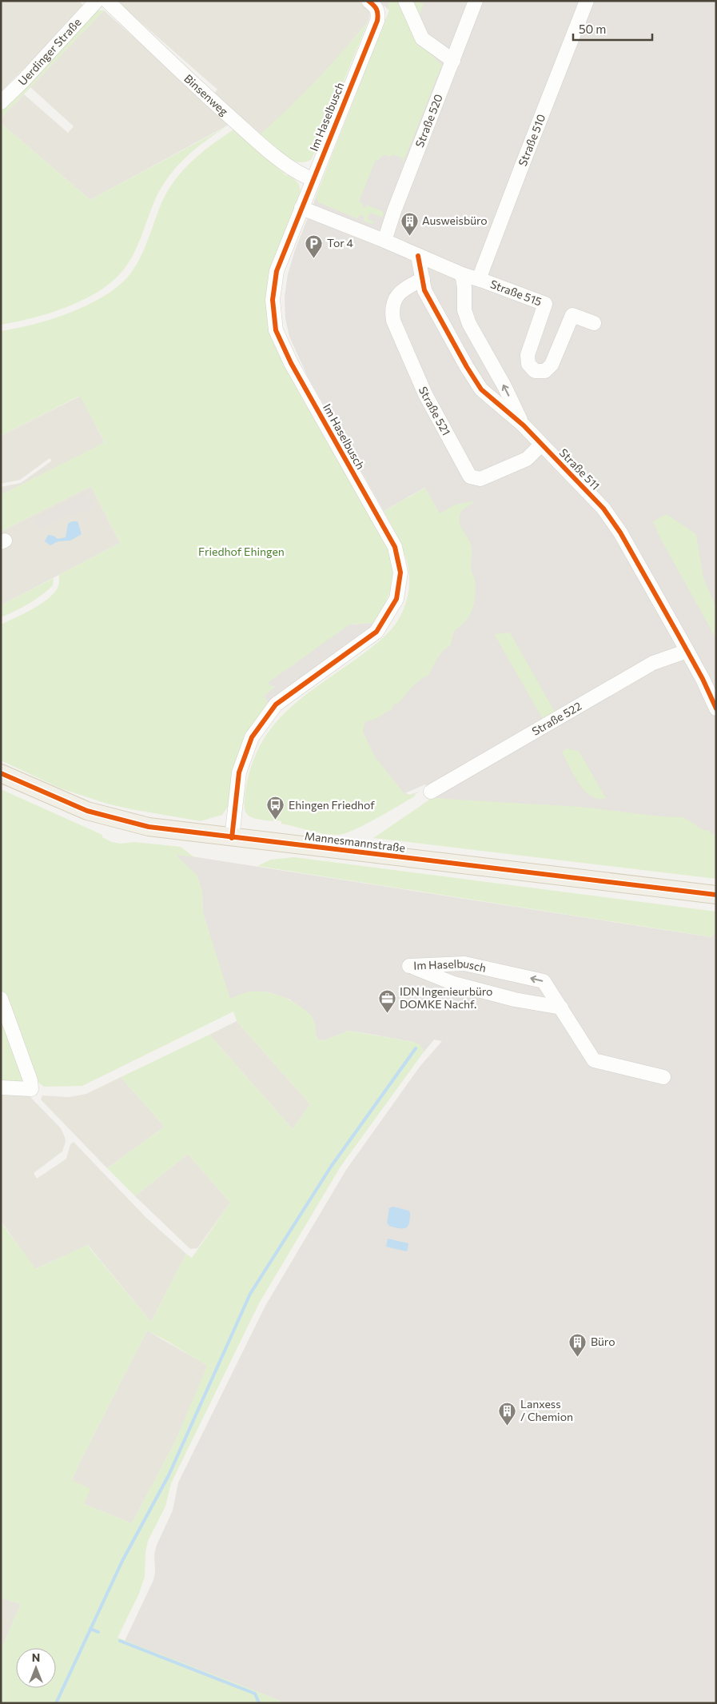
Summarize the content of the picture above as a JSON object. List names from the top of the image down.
{
  "streets": {
    "main road": ["Mannesmannstraße"],
    "street": [
      "Uerdinger Straße",
      "Binsenweg",
      "Im Haselbusch",
      "Straße 520",
      "Straße 510",
      "Straße 515",
      "Straße 521",
      "Straße 511",
      "Straße 522"
    ]
  },
  "crossings": [
    ["Binsenweg", "Im Haselbusch"],
    ["Im Haselbusch", "Mannesmannstraße"],
    ["Straße 510", "Straße 515"],
    ["Straße 515", "Straße 511"],
    ["Straße 521", "Straße 511"],
    ["Straße 511", "Straße 522"]
  ],
  "parks": ["Friedhof Ehingen"],
  "places": {
    "building": ["Ausweisbüro", "Büro", "Lanxess / Chemion"],
    "parking": ["Tor 4"],
    "bus stop": ["Ehingen Friedhof"],
    "office": ["IDN Ingenieurbüro DOMKE Nachf."]
  },
  "scale_bar": "50 m",
  "north": "top"
}
